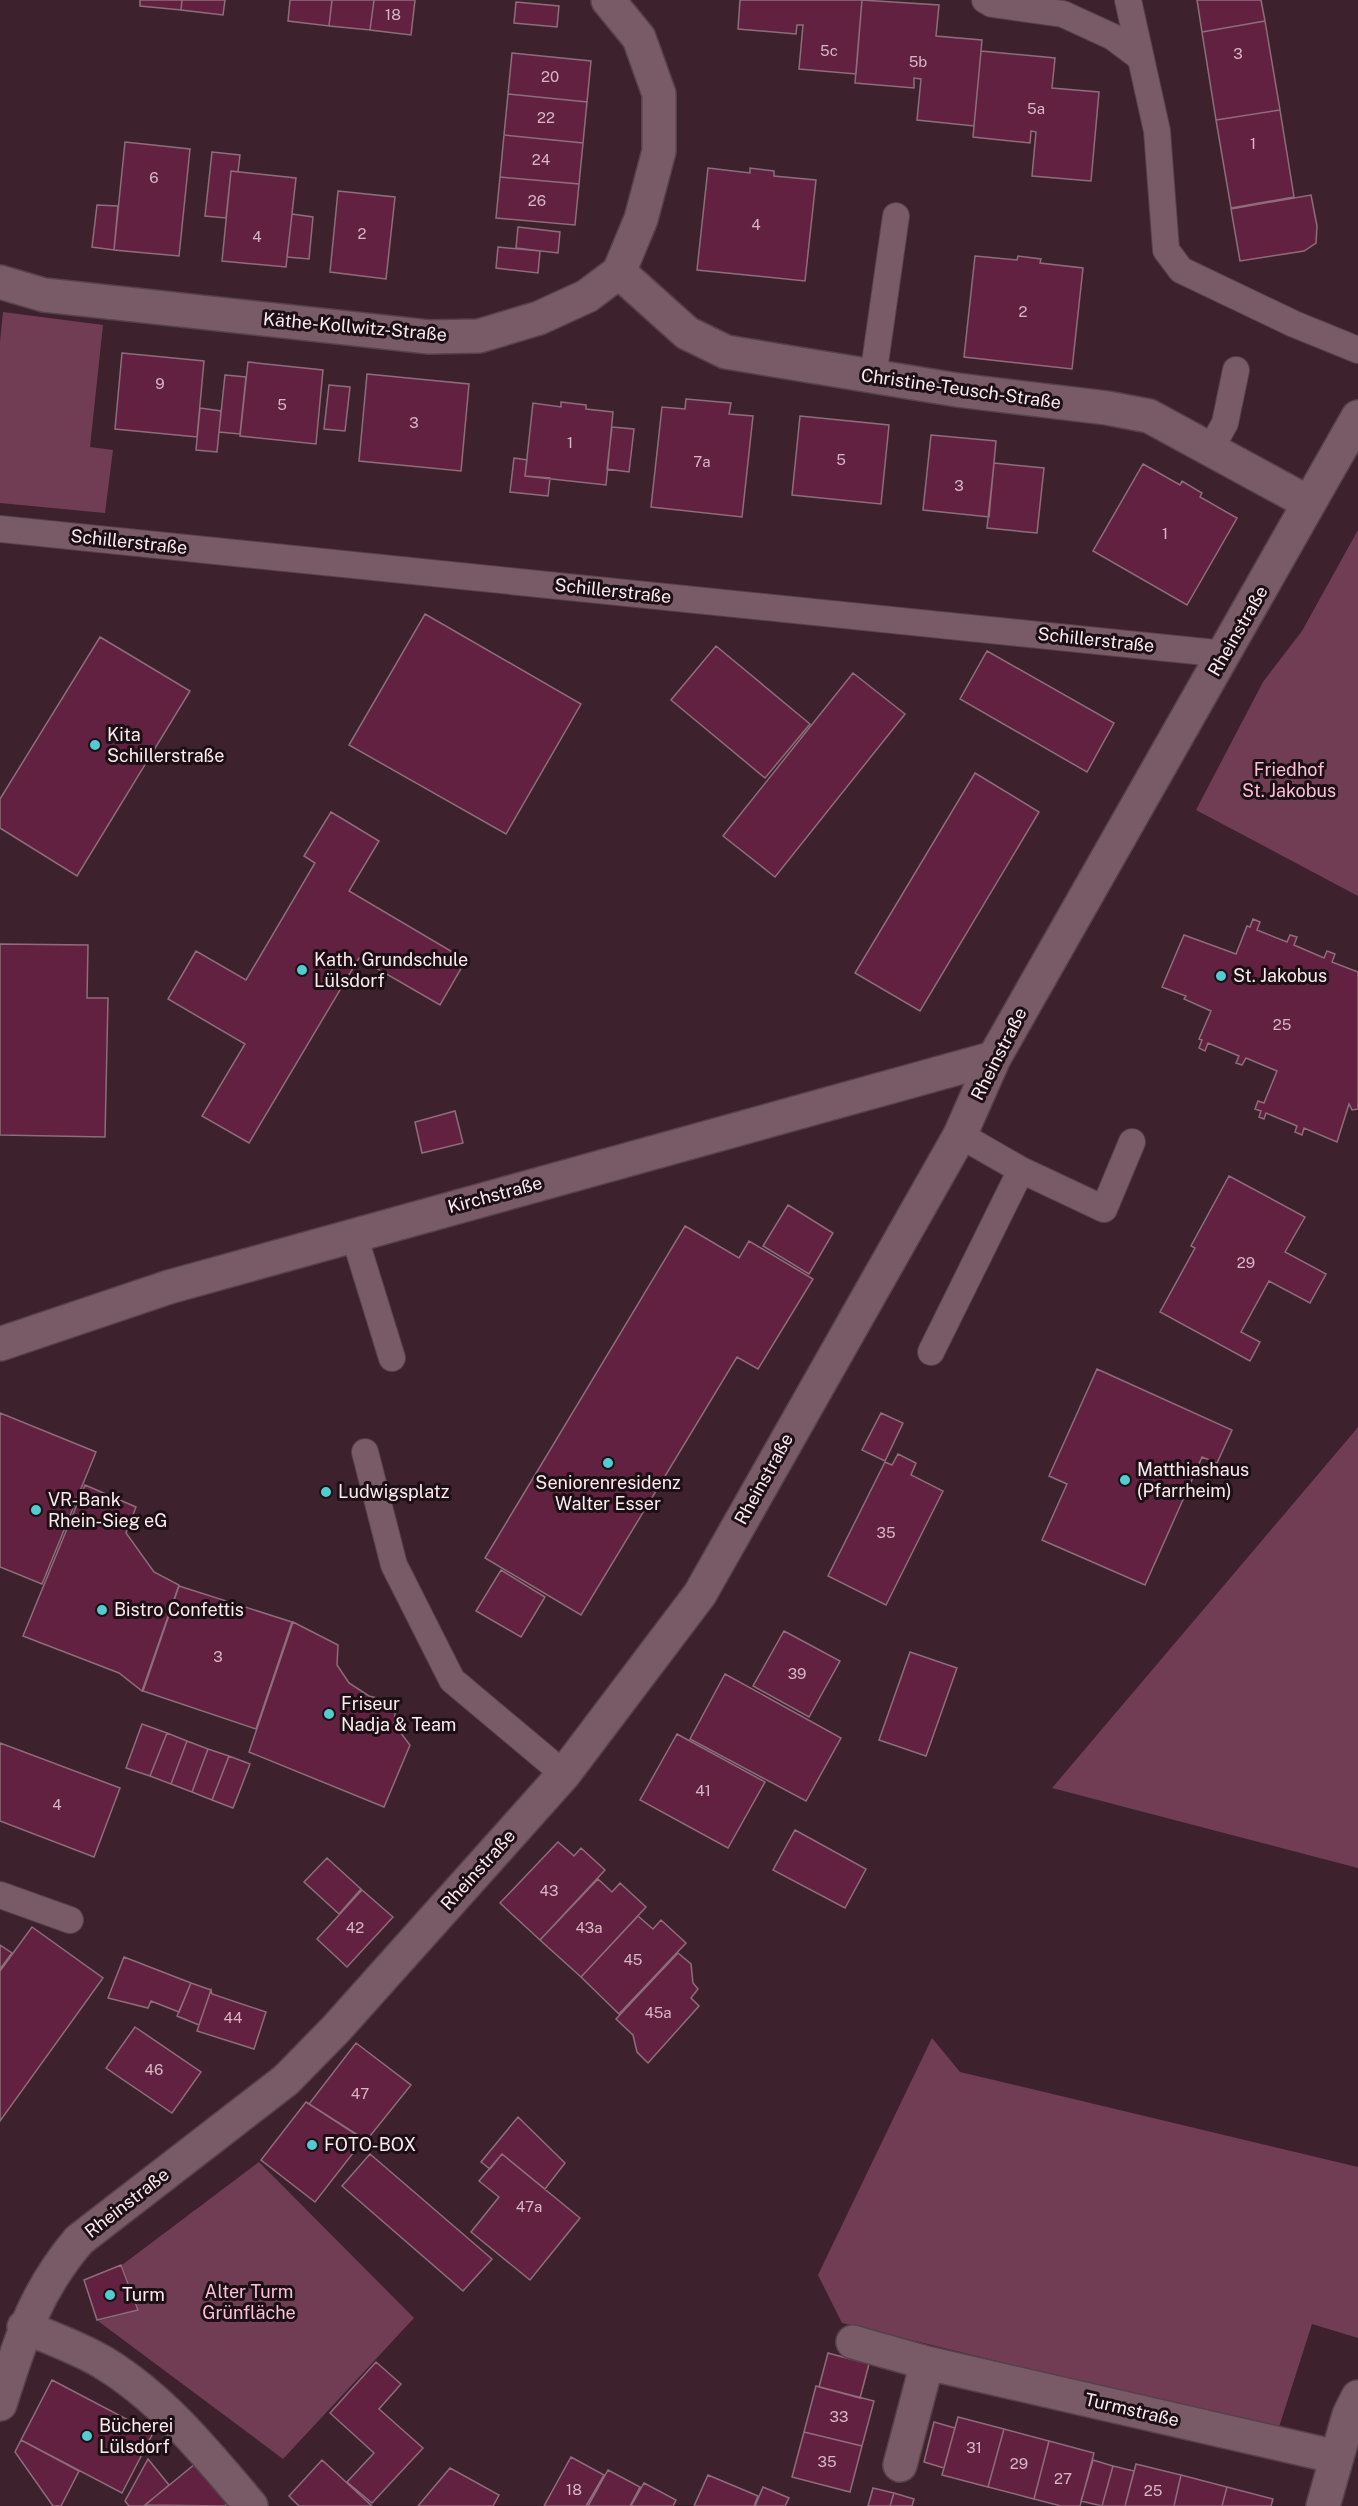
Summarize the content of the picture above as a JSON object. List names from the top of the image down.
{
  "streets": {
    "street": [
      "Käthe-Kollwitz-Straße",
      "Christine-Teusch-Straße",
      "Rheinstraße",
      "Kirchstraße",
      "Turmstraße"
    ],
    "lane": ["Schillerstraße"]
  },
  "crossings": [
    ["Käthe-Kollwitz-Straße", "Christine-Teusch-Straße"],
    ["Christine-Teusch-Straße", "Rheinstraße"],
    ["Schillerstraße", "Rheinstraße"],
    ["Rheinstraße", "Kirchstraße"]
  ],
  "parks": ["Friedhof St. Jakobus", "Alter Turm Grünfläche"],
  "places": [
    "Kita Schillerstraße",
    "Kath. Grundschule Lülsdorf",
    "St. Jakobus",
    "Seniorenresidenz Walter Esser",
    "Matthiashaus (Pfarrheim)",
    "Ludwigsplatz",
    "VR-Bank Rhein-Sieg eG",
    "Bistro Confettis",
    "Friseur Nadja & Team",
    "FOTO-BOX",
    "Turm",
    "Bücherei Lülsdorf"
  ],
  "house_numbers": [
    "18",
    "5c",
    "3",
    "5b",
    "20",
    "5a",
    "22",
    "1",
    "24",
    "6",
    "26",
    "4",
    "2",
    "4",
    "2",
    "9",
    "5",
    "3",
    "1",
    "5",
    "7a",
    "3",
    "1",
    "25",
    "29",
    "35",
    "3",
    "39",
    "41",
    "4",
    "43",
    "42",
    "43a",
    "45",
    "45a",
    "44",
    "46",
    "47",
    "47a",
    "33",
    "31",
    "35",
    "29",
    "27",
    "18",
    "25"
  ]
}
